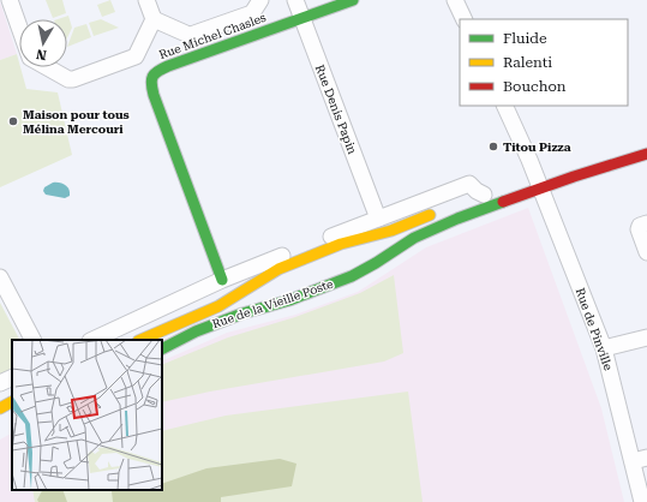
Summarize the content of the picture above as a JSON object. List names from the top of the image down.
{
  "streets": {
    "main road": ["Rue Michel Chasles", "Rue de la Vieille Poste"],
    "street": ["Rue Denis Papin", "Rue de Pinville"]
  },
  "crossings": [
    ["Rue Michel Chasles", "Rue Denis Papin"],
    ["Rue Michel Chasles", "Rue de la Vieille Poste"],
    ["Rue de la Vieille Poste", "Rue de Pinville"]
  ],
  "places": ["Maison pour tous Mélina Mercouri", "Titou Pizza"],
  "legend": ["Fluide", "Ralenti", "Bouchon"],
  "north": "bottom"
}
